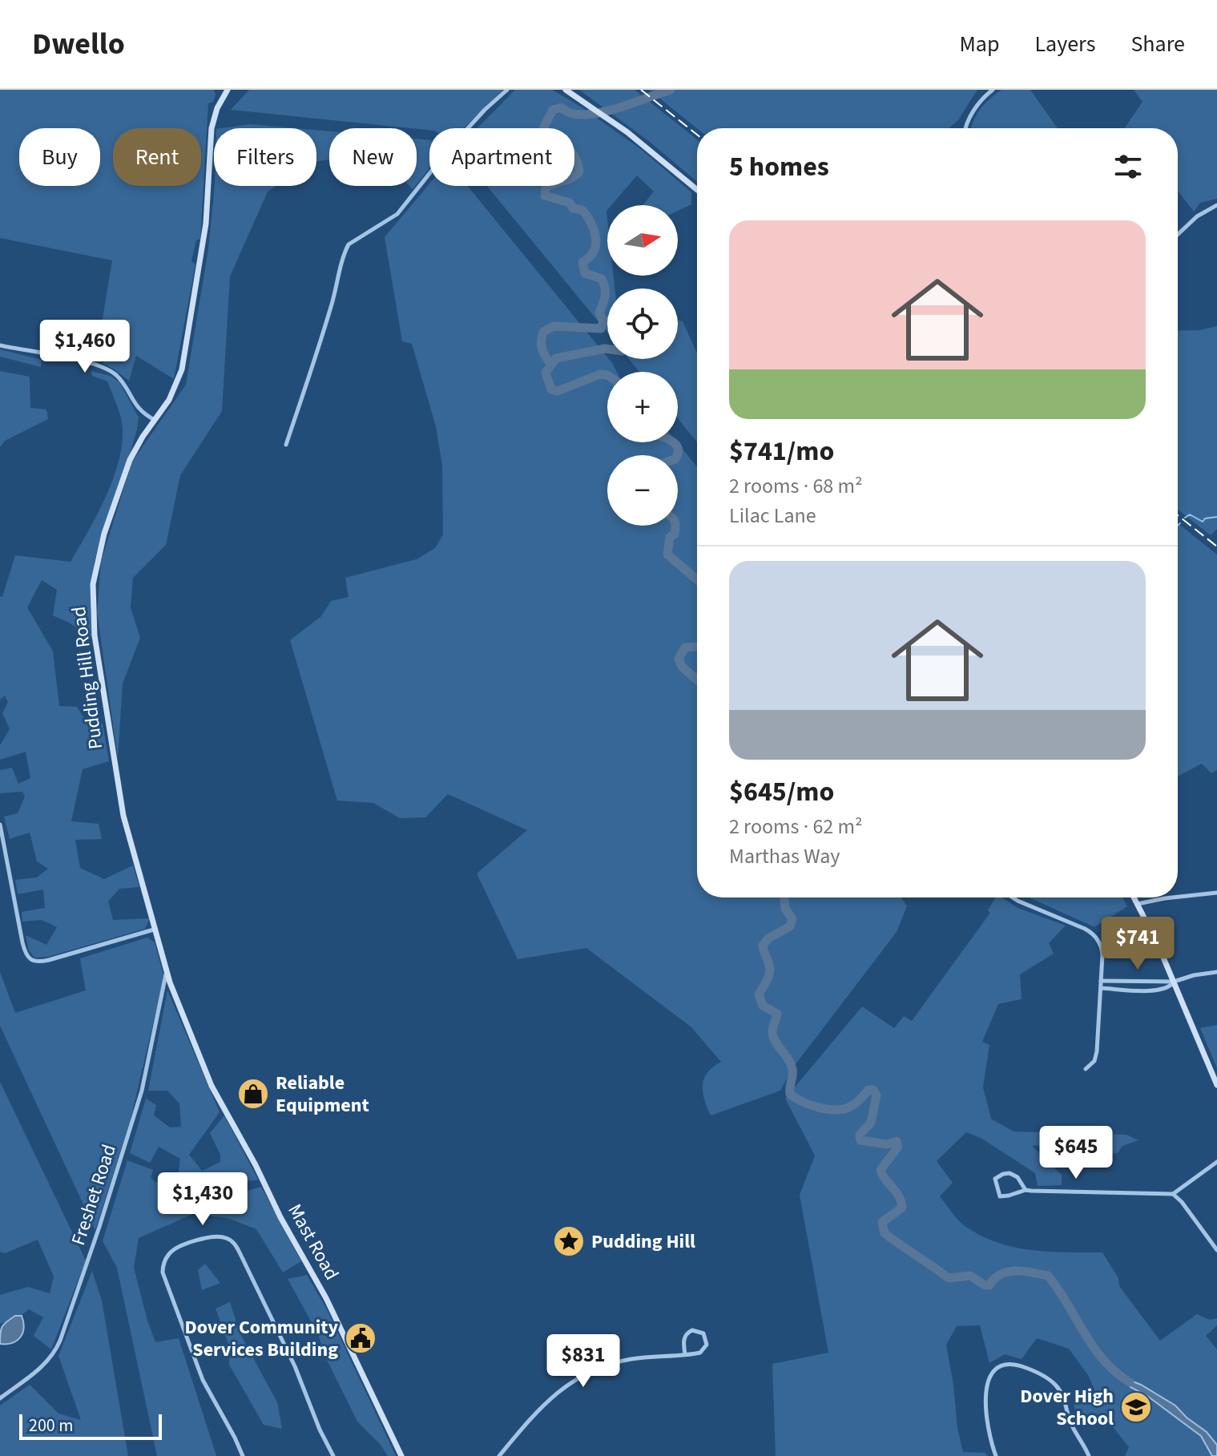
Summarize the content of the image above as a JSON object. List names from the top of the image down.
{
  "streets": {
    "street": ["Pudding Hill Road", "Freshet Road", "Mast Road"]
  },
  "crossings": [
    ["Pudding Hill Road", "Freshet Road"],
    ["Pudding Hill Road", "Mast Road"],
    ["Freshet Road", "Mast Road"]
  ],
  "places": {
    "shop": ["Reliable Equipment"],
    "place": ["Pudding Hill"],
    "public building": ["Dover Community Services Building"],
    "school or university": ["Dover High School"]
  },
  "scale_bar": "200 m",
  "north": "right",
  "page": {
    "header": "Dwello",
    "nav": ["Map", "Layers", "Share"],
    "chip": [
      "Buy",
      "Rent",
      "Filters",
      "New",
      "Apartment"
    ],
    "heading": "5 homes",
    "map_buttons": ["+", "−"],
    "list": [
      {
        "name": "$741/mo",
        "note": "2 rooms · 68 m² · Lilac Lane"
      },
      {
        "name": "$645/mo",
        "note": "2 rooms · 62 m² · Marthas Way"
      }
    ],
    "price": [
      "$1,460",
      "$741",
      "$645",
      "$1,430",
      "$831"
    ],
    "scale": "200 m"
  }
}
